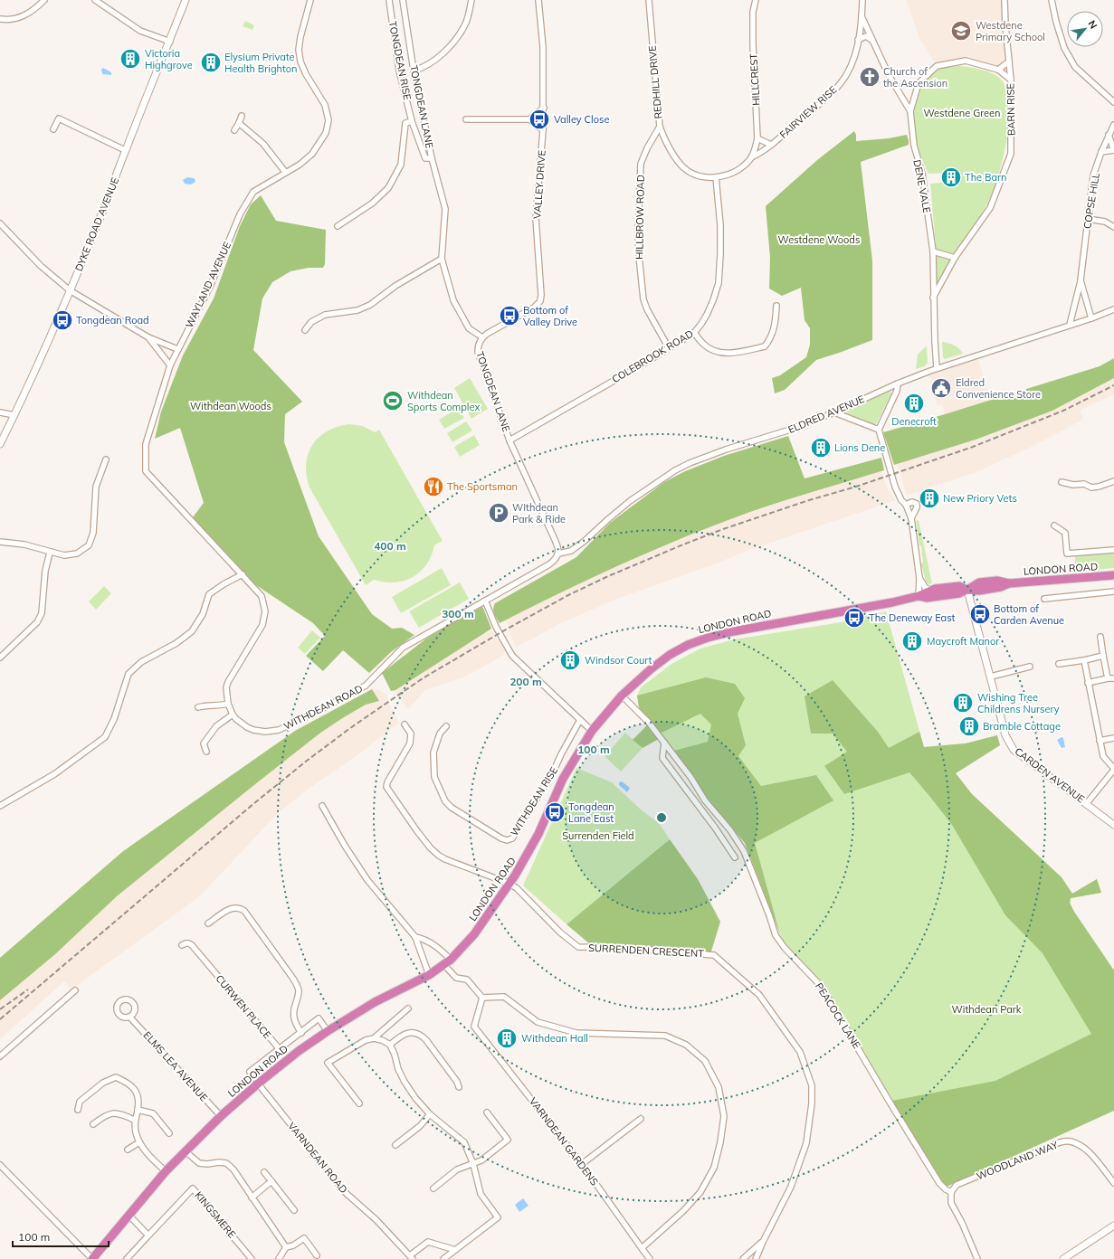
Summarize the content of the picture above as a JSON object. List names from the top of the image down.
{
  "streets": {
    "highway": ["LONDON ROAD"],
    "street": [
      "TONGDEAN RISE",
      "HILLCREST",
      "REDHILL DRIVE",
      "TONGDEAN LANE",
      "BARN RISE",
      "FAIRVIEW RISE",
      "VALLEY DRIVE",
      "DENE VALE",
      "COPSE HILL",
      "HILLBROW ROAD",
      "DYKE ROAD AVENUE",
      "WAYLAND AVENUE",
      "COLEBROOK ROAD",
      "ELDRED AVENUE",
      "WITHDEAN ROAD",
      "CARDEN AVENUE",
      "WITHDEAN RISE",
      "SURRENDEN CRESCENT",
      "CURWEN PLACE",
      "PEACOCK LANE",
      "ELMS LEA AVENUE",
      "VARNDEAN GARDENS",
      "VARNDEAN ROAD",
      "WOODLAND WAY",
      "KINGSMERE"
    ]
  },
  "crossings": [
    ["TONGDEAN RISE", "TONGDEAN LANE"],
    ["HILLCREST", "REDHILL DRIVE"],
    ["HILLCREST", "FAIRVIEW RISE"],
    ["REDHILL DRIVE", "FAIRVIEW RISE"],
    ["REDHILL DRIVE", "HILLBROW ROAD"],
    ["REDHILL DRIVE", "COLEBROOK ROAD"],
    ["TONGDEAN LANE", "VALLEY DRIVE"],
    ["TONGDEAN LANE", "COLEBROOK ROAD"],
    ["TONGDEAN LANE", "ELDRED AVENUE"],
    ["BARN RISE", "DENE VALE"],
    ["FAIRVIEW RISE", "DENE VALE"],
    ["DENE VALE", "ELDRED AVENUE"],
    ["COPSE HILL", "ELDRED AVENUE"],
    ["HILLBROW ROAD", "COLEBROOK ROAD"],
    ["WAYLAND AVENUE", "WITHDEAN ROAD"],
    ["LONDON ROAD", "CARDEN AVENUE"],
    ["LONDON ROAD", "SURRENDEN CRESCENT"],
    ["LONDON ROAD", "PEACOCK LANE"],
    ["LONDON ROAD", "ELMS LEA AVENUE"],
    ["LONDON ROAD", "VARNDEAN ROAD"],
    ["PEACOCK LANE", "WOODLAND WAY"]
  ],
  "parks": [
    "Westdene Green",
    "Westdene Woods",
    "Withdean Woods",
    "Surrenden Field",
    "Withdean Park"
  ],
  "places": {
    "school or university": ["Westdene Primary School"],
    "building": [
      "Victoria Highgrove",
      "Elysium Private Health Brighton",
      "The Barn",
      "Denecroft",
      "Lions Dene",
      "New Priory Vets",
      "Maycroft Manor",
      "Windsor Court",
      "Wishing Tree Childrens Nursery",
      "Bramble Cottage",
      "Withdean Hall"
    ],
    "church": ["Church of the Ascension"],
    "bus stop": [
      "Valley Close",
      "Bottom of Valley Drive",
      "Tongdean Road",
      "Bottom of Carden Avenue",
      "The Deneway East",
      "Tongdean Lane East"
    ],
    "public building": ["Eldred Convenience Store"],
    "sports": ["Withdean Sports Complex"],
    "restaurant": ["The Sportsman"],
    "parking": ["WIthdean Park & Ride"]
  },
  "scale_bar": "100 m",
  "north": "top right",
  "rings": [
    "400 m",
    "300 m",
    "200 m",
    "100 m"
  ]
}
